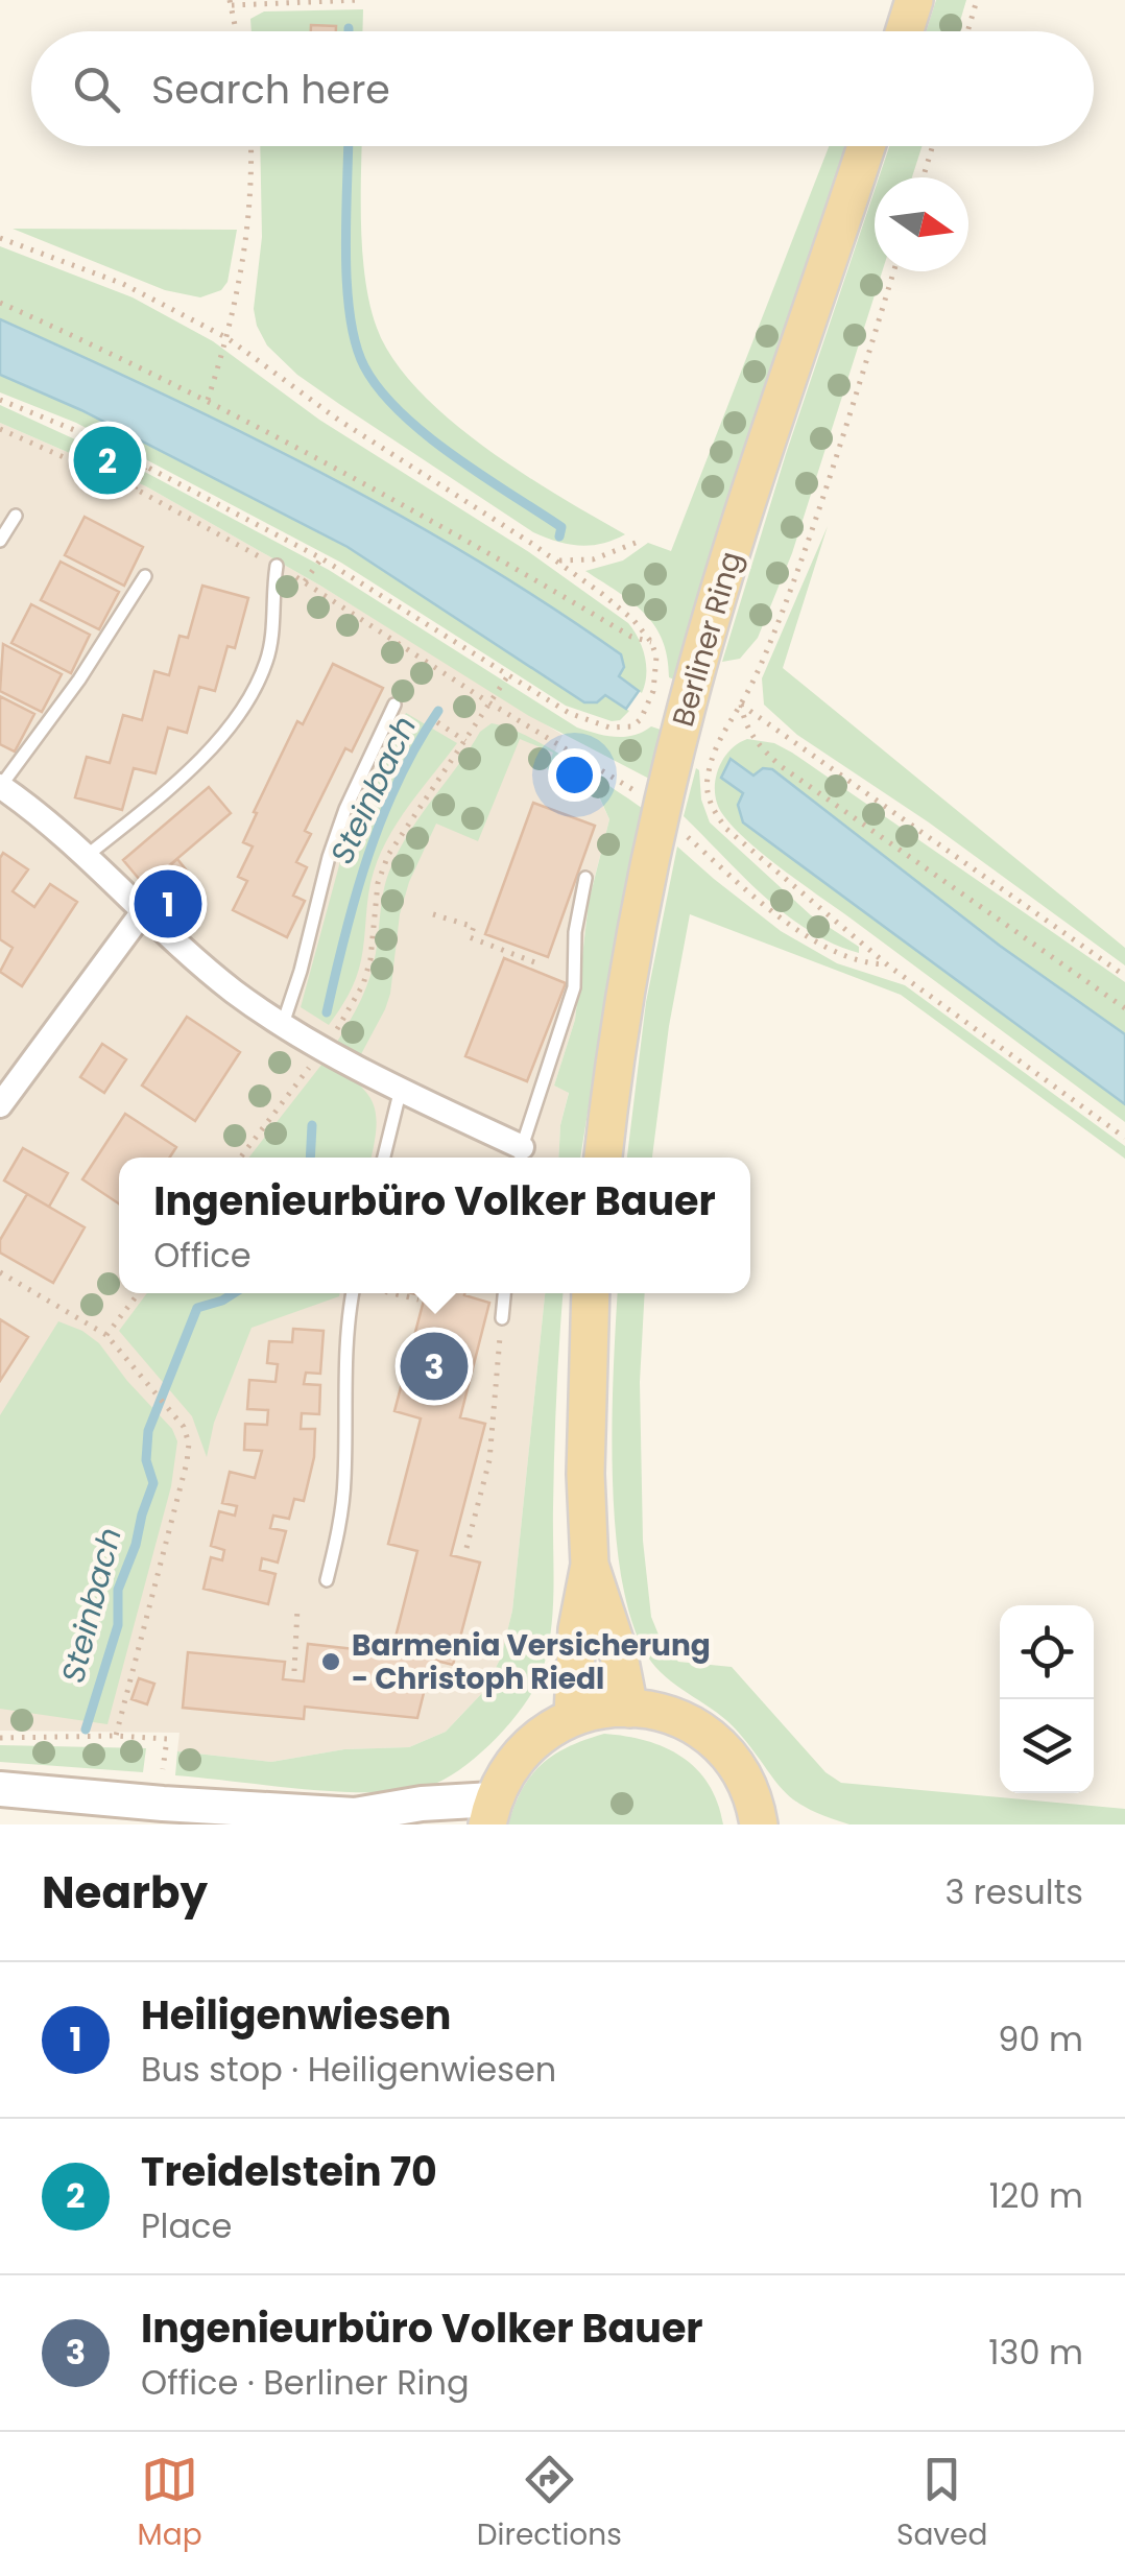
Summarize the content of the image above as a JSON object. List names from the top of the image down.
{
  "streets": {
    "main road": ["Berliner Ring"]
  },
  "water": ["Steinbach"],
  "places": ["Barmenia Versicherung - Christoph Riedl"],
  "north": "right",
  "page": {
    "search": "Search here",
    "pins": ["2", "1", "3"],
    "popup": ["Ingenieurbüro Volker Bauer", "Office"],
    "heading": ["Nearby", "3 results"],
    "list": [
      {
        "mark": "1",
        "name": "Heiligenwiesen",
        "note": "Bus stop · Heiligenwiesen",
        "value": "90 m"
      },
      {
        "mark": "2",
        "name": "Treidelstein 70",
        "note": "Place",
        "value": "120 m"
      },
      {
        "mark": "3",
        "name": "Ingenieurbüro Volker Bauer",
        "note": "Office · Berliner Ring",
        "value": "130 m"
      }
    ],
    "nav": ["Map", "Directions", "Saved"]
  }
}
